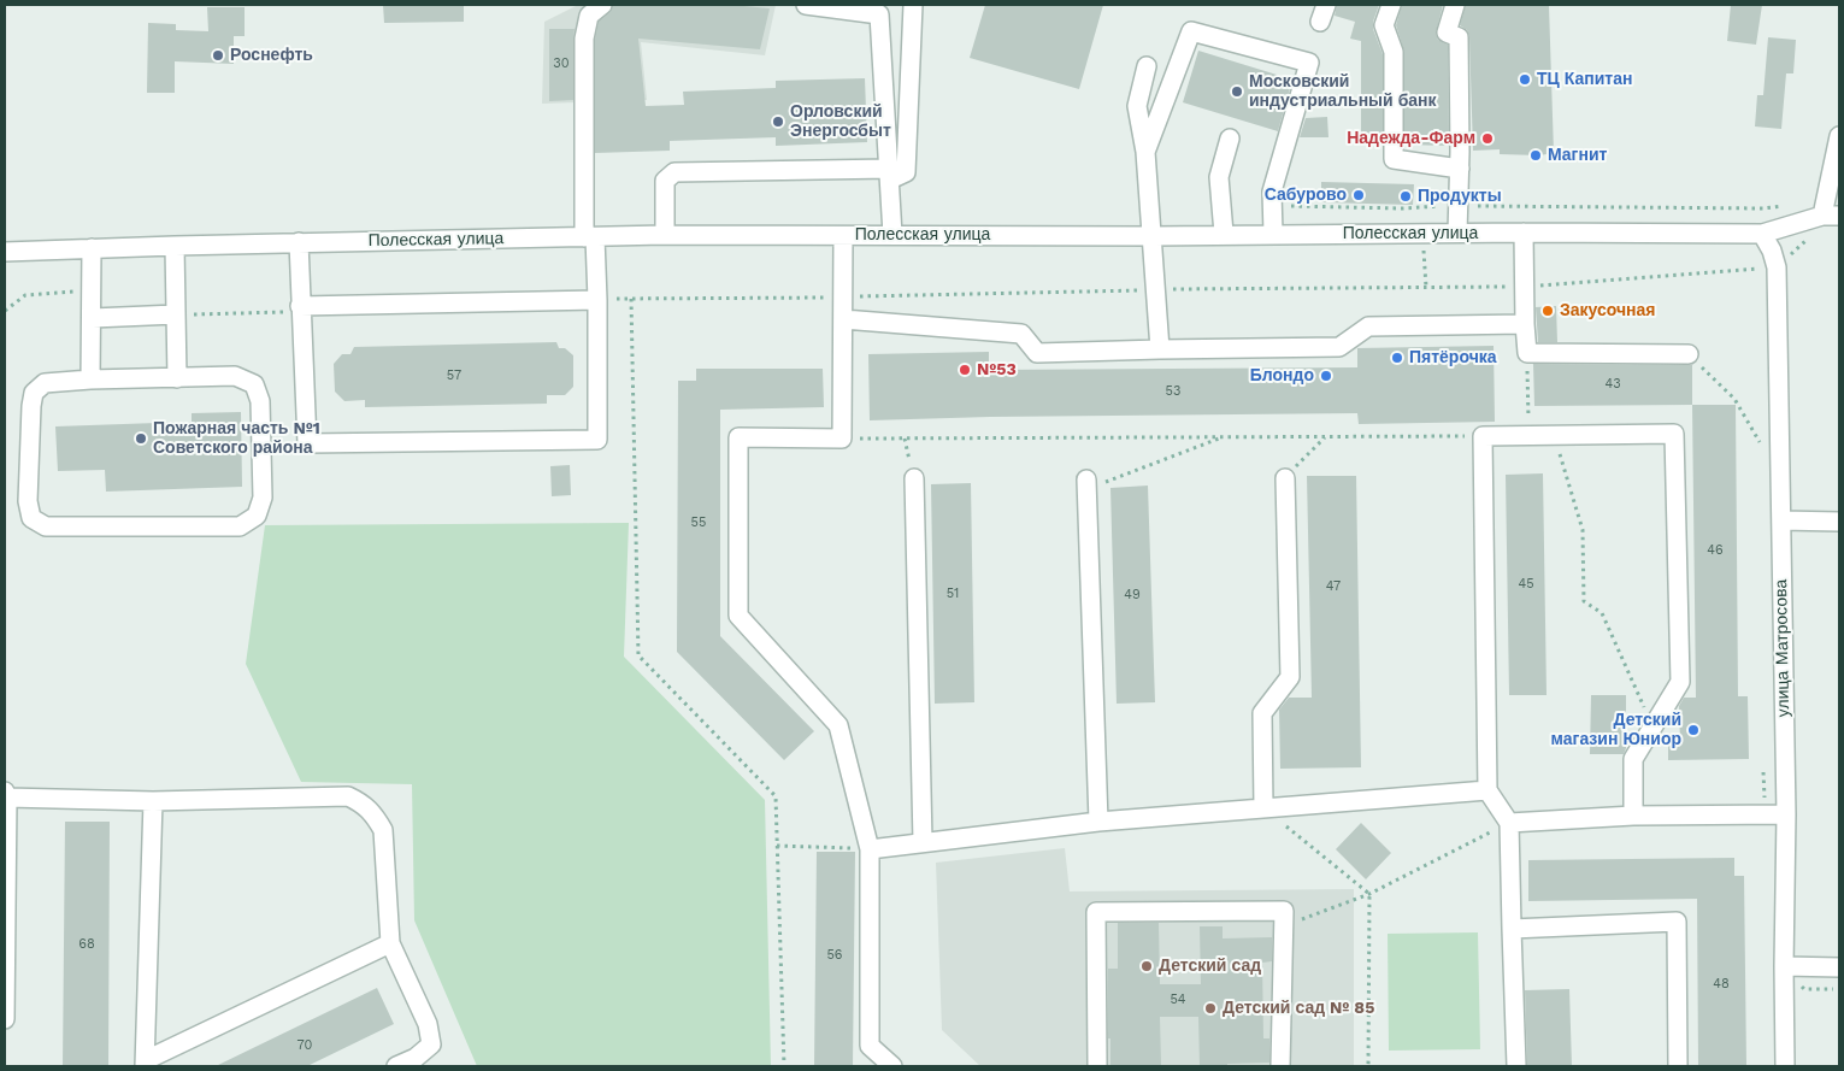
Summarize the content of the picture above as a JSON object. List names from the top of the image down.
{
  "streets": {
    "street": ["Полесская улица", "улица Матросова"]
  },
  "crossings": [
    ["Полесская улица", "улица Матросова"]
  ],
  "places": [
    "Роснефть",
    "ТЦ Капитан",
    "Московский индустриальный банк",
    "Орловский Энергосбыт",
    "Надежда-Фарм",
    "Магнит",
    "Сабурово",
    "Продукты",
    "Закусочная",
    "Пятёрочка",
    "№53",
    "Блондо",
    "Пожарная часть №1 Советского района",
    "Детский магазин Юниор",
    "Детский сад",
    "Детский сад № 85"
  ],
  "house_numbers": [
    "30",
    "57",
    "43",
    "53",
    "55",
    "46",
    "45",
    "47",
    "51",
    "49",
    "68",
    "56",
    "48",
    "54",
    "70"
  ]
}
